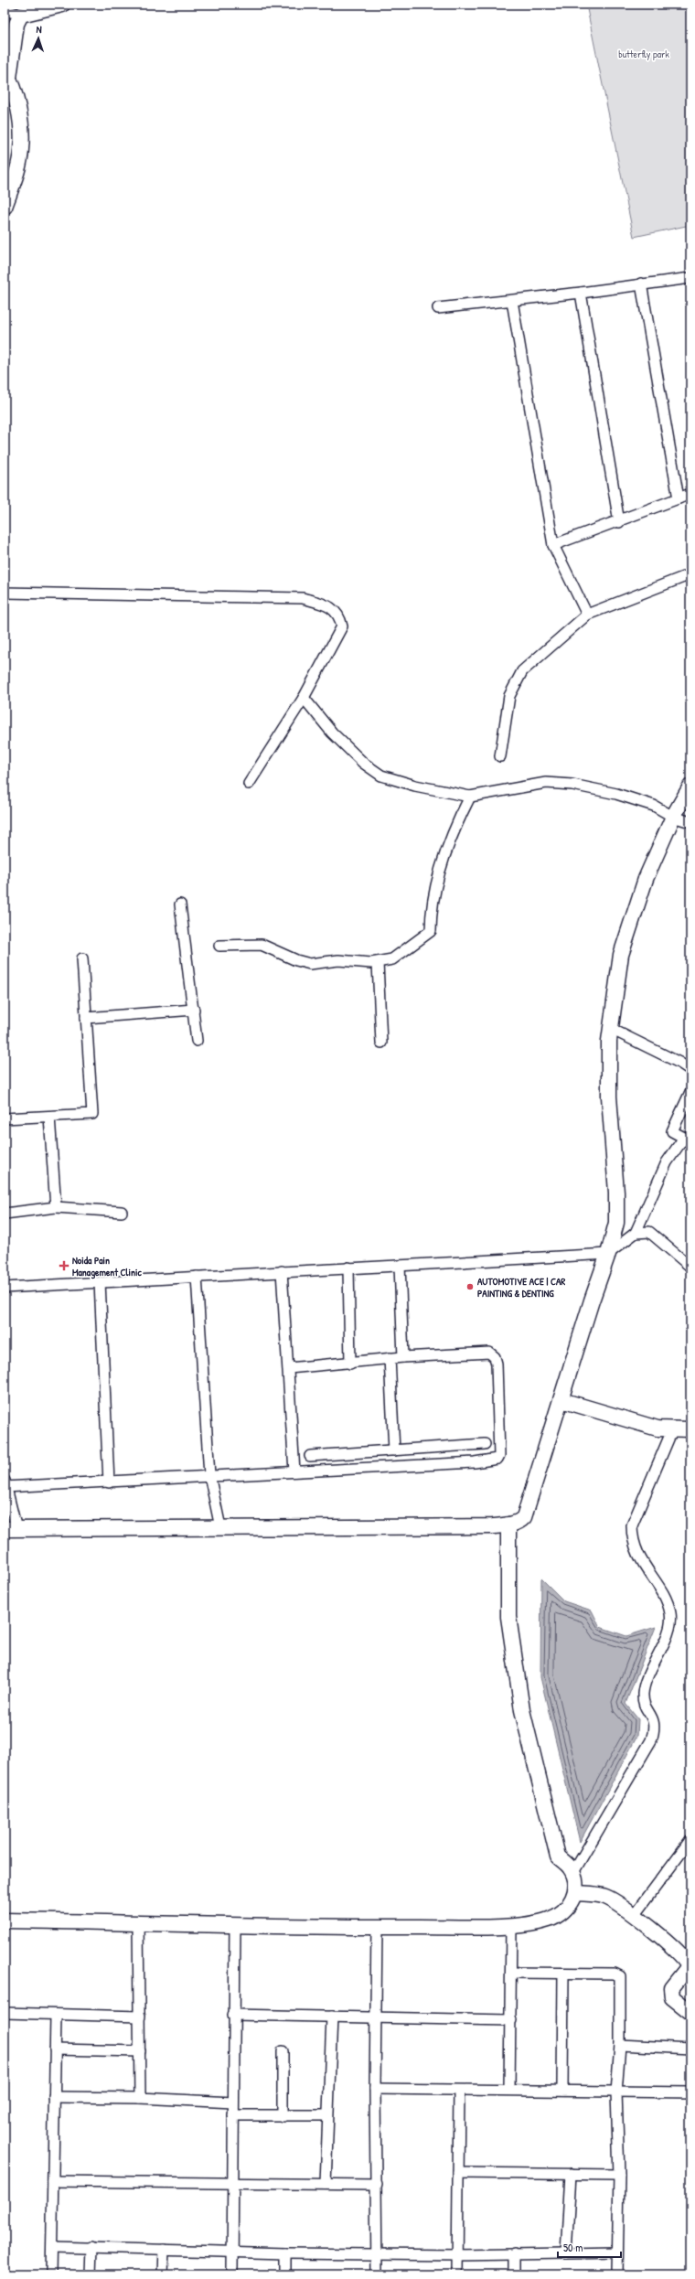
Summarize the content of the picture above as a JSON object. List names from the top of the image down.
{
  "parks": ["butterfly park"],
  "places": {
    "health": ["Noida Pain Management Clinic"],
    "other": ["AUTOMOTIVE ACE | CAR PAINTING & DENTING"]
  },
  "scale_bar": "50 m",
  "north": "top"
}
